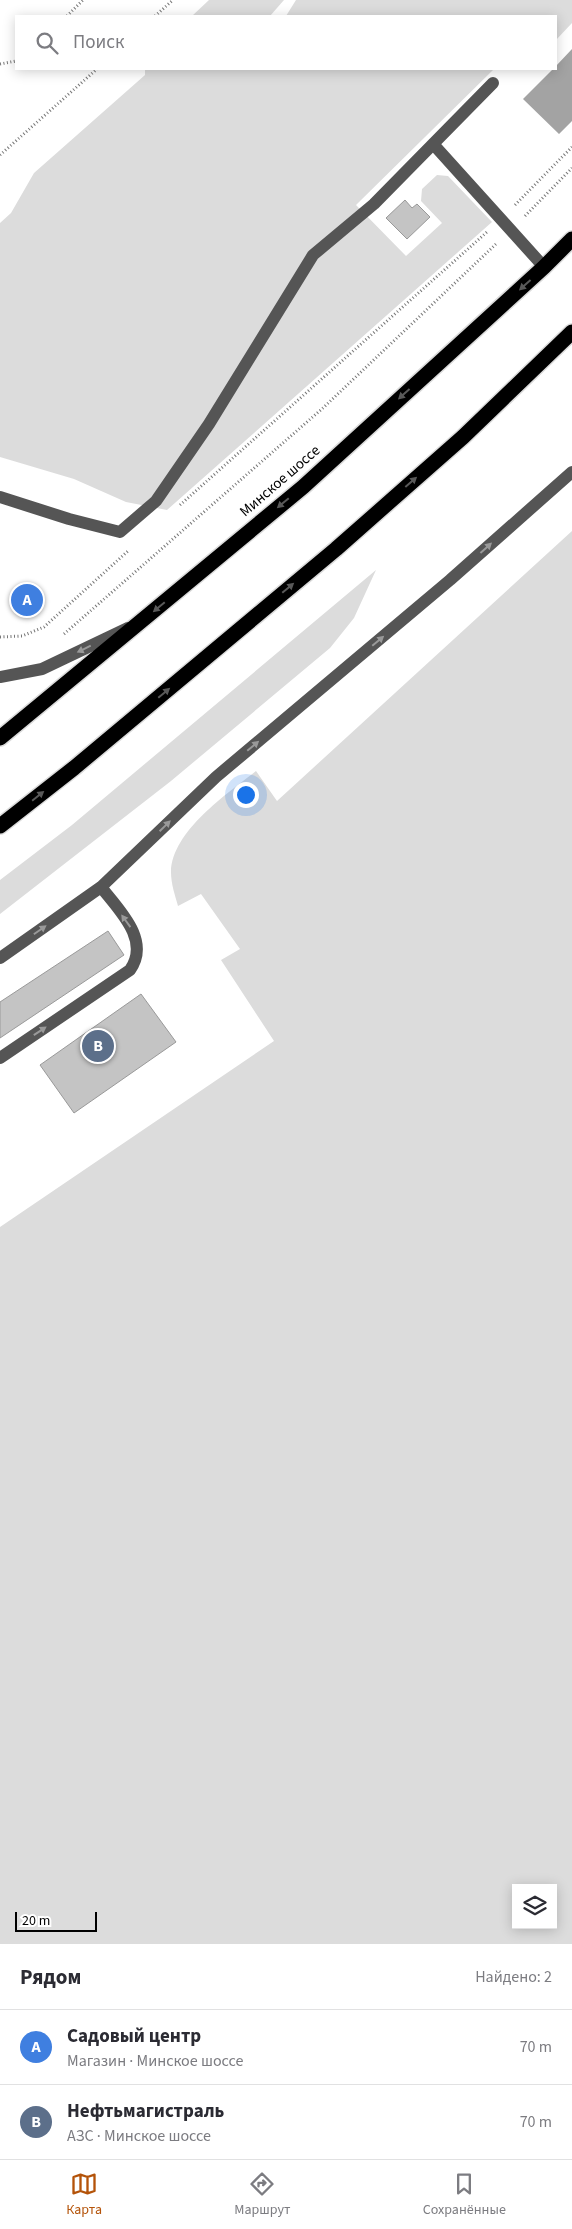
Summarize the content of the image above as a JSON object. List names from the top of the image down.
{
  "streets": {
    "highway": ["Минское шоссе"]
  },
  "scale_bar": "20 m",
  "page": {
    "search": "Поиск",
    "pins": ["A", "B"],
    "scale": "20 m",
    "heading": ["Рядом", "Найдено: 2"],
    "list": [
      {
        "mark": "A",
        "name": "Садовый центр",
        "note": "Магазин · Минское шоссе",
        "value": "70 m"
      },
      {
        "mark": "B",
        "name": "Нефтьмагистраль",
        "note": "АЗС · Минское шоссе",
        "value": "70 m"
      }
    ],
    "nav": ["Карта", "Маршрут", "Сохранённые"]
  }
}
